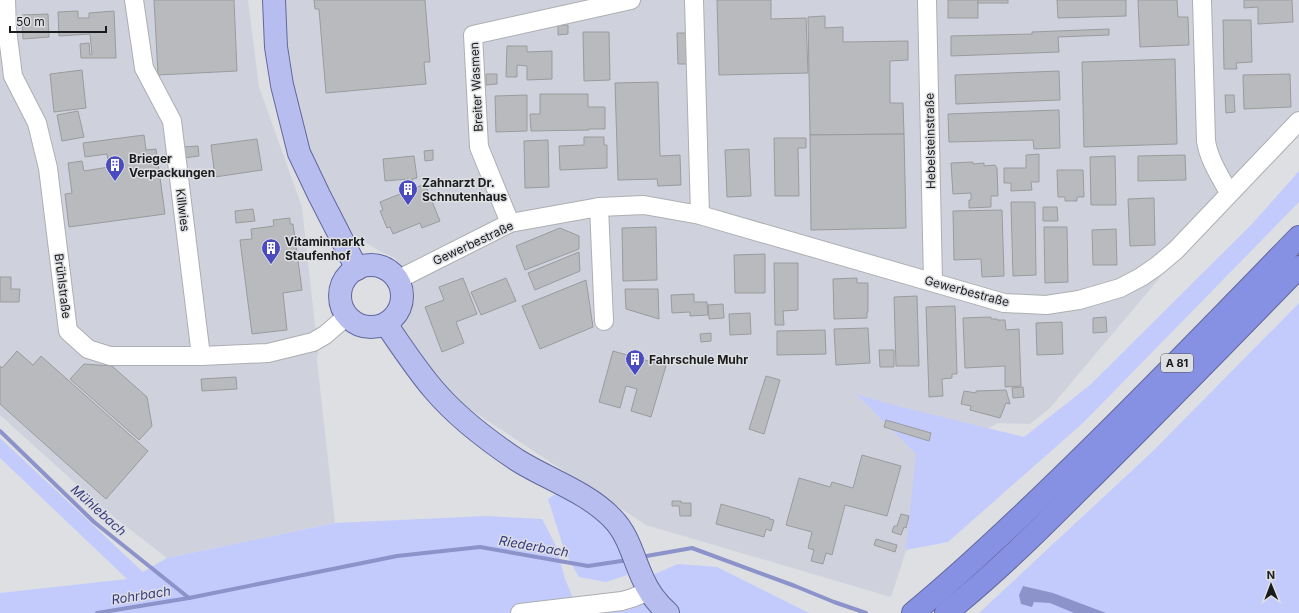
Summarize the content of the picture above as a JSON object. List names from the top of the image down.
{
  "streets": {
    "highway": ["A 81"],
    "street": [
      "Breiter Wasmen",
      "Hebelsteinstraße",
      "Killwies",
      "Gewerbestraße",
      "Brühlstraße"
    ]
  },
  "crossings": [
    ["Breiter Wasmen", "Gewerbestraße"],
    ["Hebelsteinstraße", "Gewerbestraße"],
    ["Killwies", "Brühlstraße"],
    ["Gewerbestraße", "Brühlstraße"]
  ],
  "water": ["Mühlebach", "Riederbach", "Rohrbach"],
  "places": {
    "building": [
      "Brieger Verpackungen",
      "Zahnarzt Dr. Schnutenhaus",
      "Vitaminmarkt Staufenhof",
      "Fahrschule Muhr"
    ]
  },
  "scale_bar": "50 m",
  "north": "top"
}
